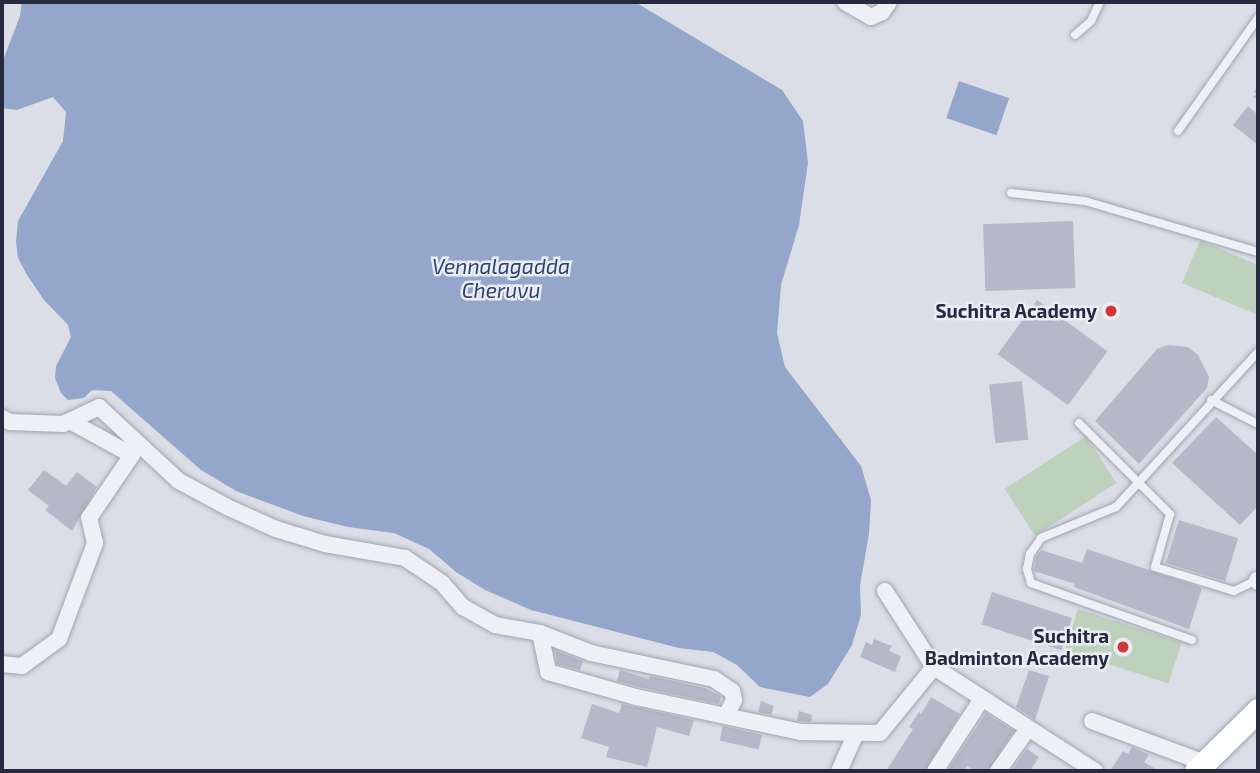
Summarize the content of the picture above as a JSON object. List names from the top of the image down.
{
  "water": ["Vennalagadda Cheruvu"],
  "places": ["Suchitra Academy", "Suchitra Badminton Academy"]
}
